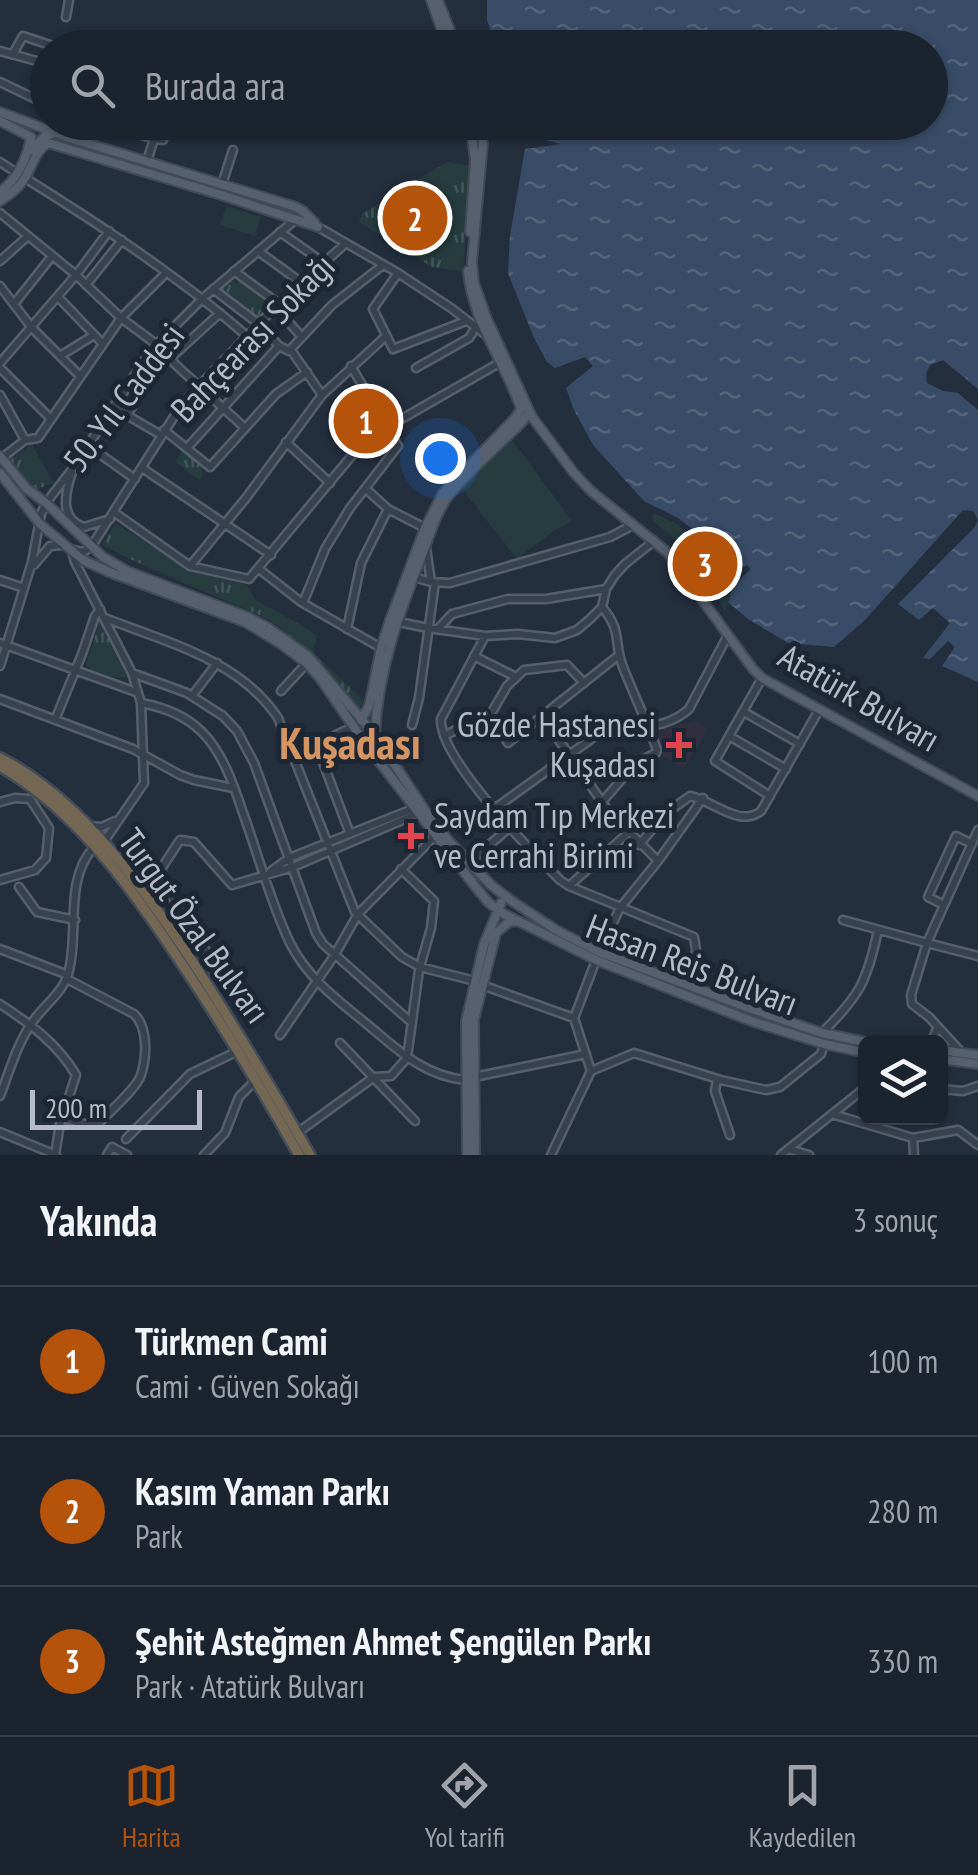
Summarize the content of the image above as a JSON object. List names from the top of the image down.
{
  "streets": {
    "highway": ["Turgut Özal Bulvarı"],
    "main road": ["Atatürk Bulvarı", "Hasan Reis Bulvarı"],
    "street": ["Bahçearası Sokağı", "50. Yıl Caddesi"]
  },
  "districts": ["Kuşadası"],
  "places": {
    "health": ["Gözde Hastanesi Kuşadası", "Saydam Tıp Merkezi ve Cerrahi Birimi"]
  },
  "scale_bar": "200 m",
  "page": {
    "search": "Burada ara",
    "pins": ["2", "1", "3"],
    "scale": "200 m",
    "heading": ["Yakında", "3 sonuç"],
    "list": [
      {
        "mark": "1",
        "name": "Türkmen Cami",
        "note": "Cami · Güven Sokağı",
        "value": "100 m"
      },
      {
        "mark": "2",
        "name": "Kasım Yaman Parkı",
        "note": "Park",
        "value": "280 m"
      },
      {
        "mark": "3",
        "name": "Şehit Asteğmen Ahmet Şengülen Parkı",
        "note": "Park · Atatürk Bulvarı",
        "value": "330 m"
      }
    ],
    "nav": ["Harita", "Yol tarifi", "Kaydedilen"]
  }
}
